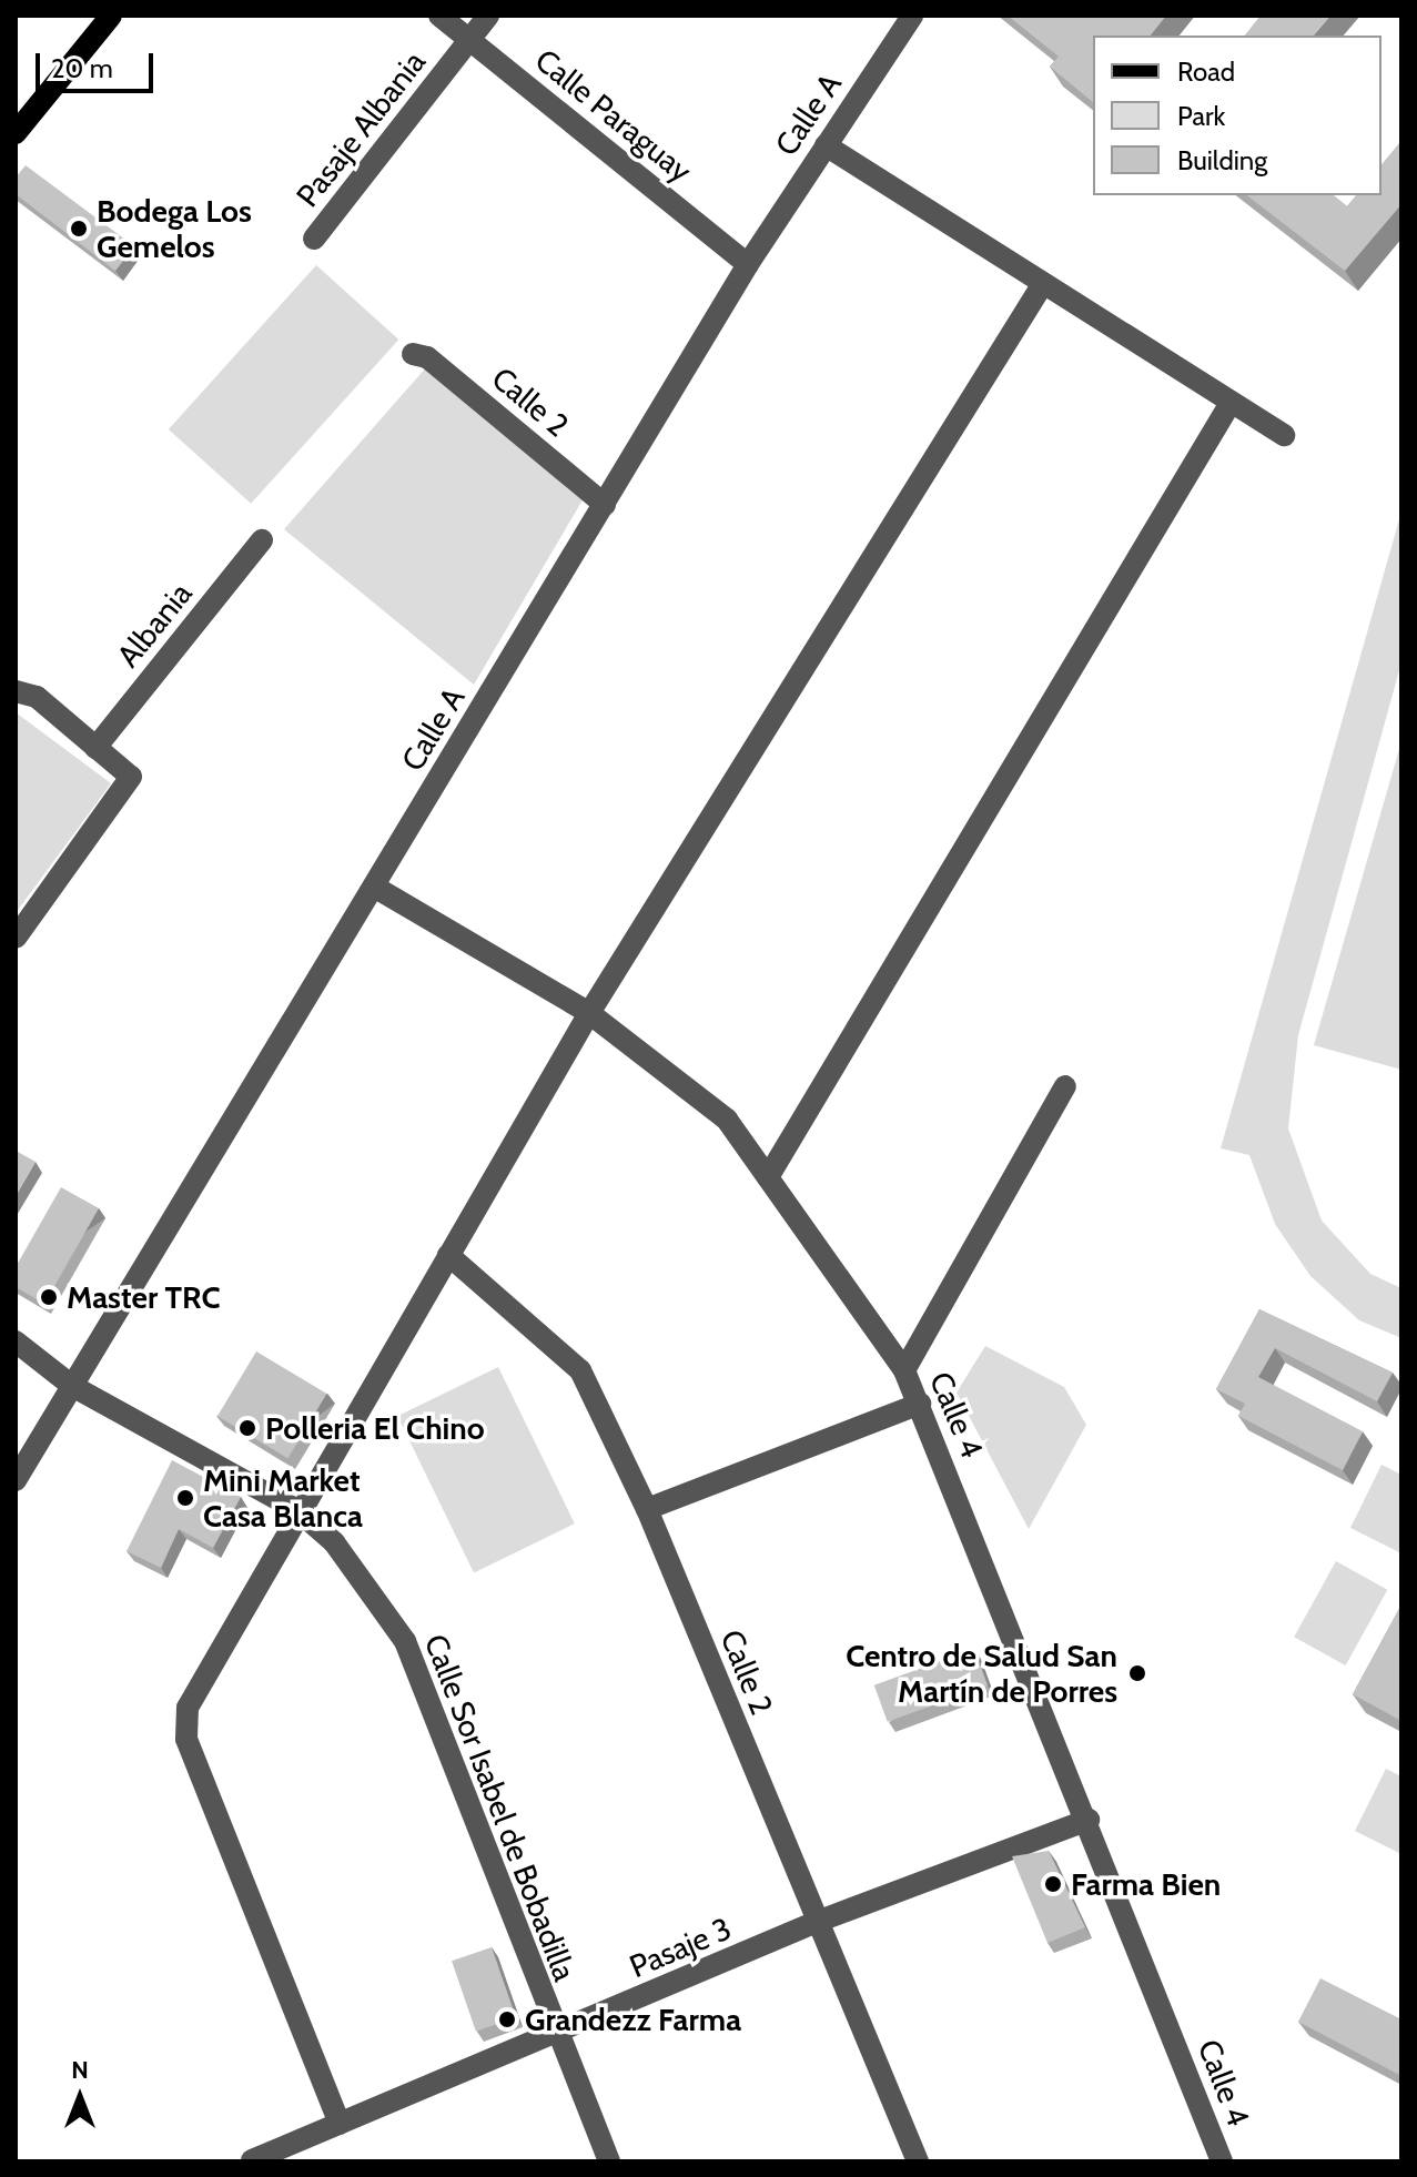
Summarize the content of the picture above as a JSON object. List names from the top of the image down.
{
  "streets": {
    "street": [
      "Calle A",
      "Calle Paraguay",
      "Pasaje Albania",
      "Calle 2",
      "Albania",
      "Calle 4",
      "Calle Sor Isabel de Bobadilla",
      "Pasaje 3"
    ]
  },
  "crossings": [
    ["Calle A", "Calle Paraguay"],
    ["Calle A", "Calle 2"],
    ["Calle A", "Calle 4"],
    ["Calle A", "Calle Sor Isabel de Bobadilla"],
    ["Calle Paraguay", "Pasaje Albania"],
    ["Calle 2", "Pasaje 3"],
    ["Calle 4", "Pasaje 3"],
    ["Calle Sor Isabel de Bobadilla", "Pasaje 3"]
  ],
  "places": [
    "Bodega Los Gemelos",
    "Master TRC",
    "Polleria El Chino",
    "Mini Market Casa Blanca",
    "Centro de Salud San Martín de Porres",
    "Farma Bien",
    "Grandezz Farma"
  ],
  "legend": ["Road", "Park", "Building"],
  "scale_bar": "20 m",
  "north": "top"
}
